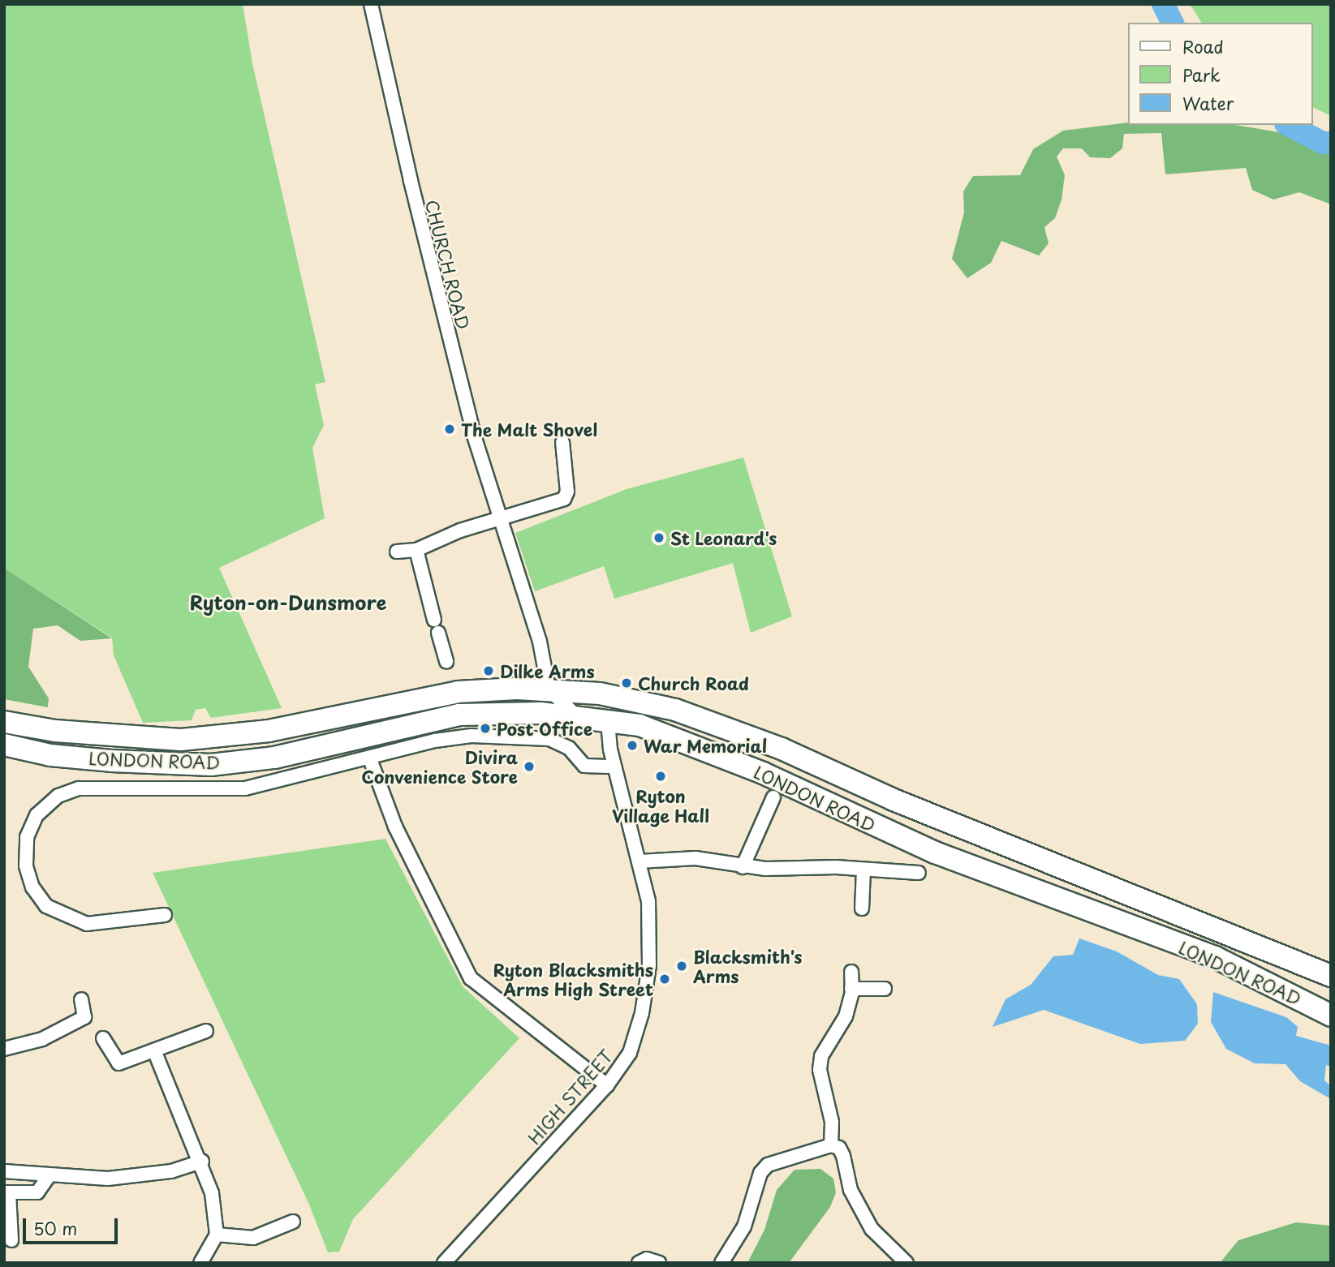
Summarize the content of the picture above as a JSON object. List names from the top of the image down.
{
  "streets": {
    "highway": ["LONDON ROAD"],
    "street": ["CHURCH ROAD", "HIGH STREET"]
  },
  "crossings": [
    ["CHURCH ROAD", "LONDON ROAD"],
    ["LONDON ROAD", "HIGH STREET"]
  ],
  "districts": ["Ryton-on-Dunsmore"],
  "places": [
    "The Malt Shovel",
    "St Leonard's",
    "Dilke Arms",
    "Church Road",
    "Post Office",
    "War Memorial",
    "Divira Convenience Store",
    "Ryton Village Hall",
    "Blacksmith's Arms",
    "Ryton Blacksmiths Arms High Street"
  ],
  "legend": ["Road", "Park", "Water"],
  "scale_bar": "50 m"
}
